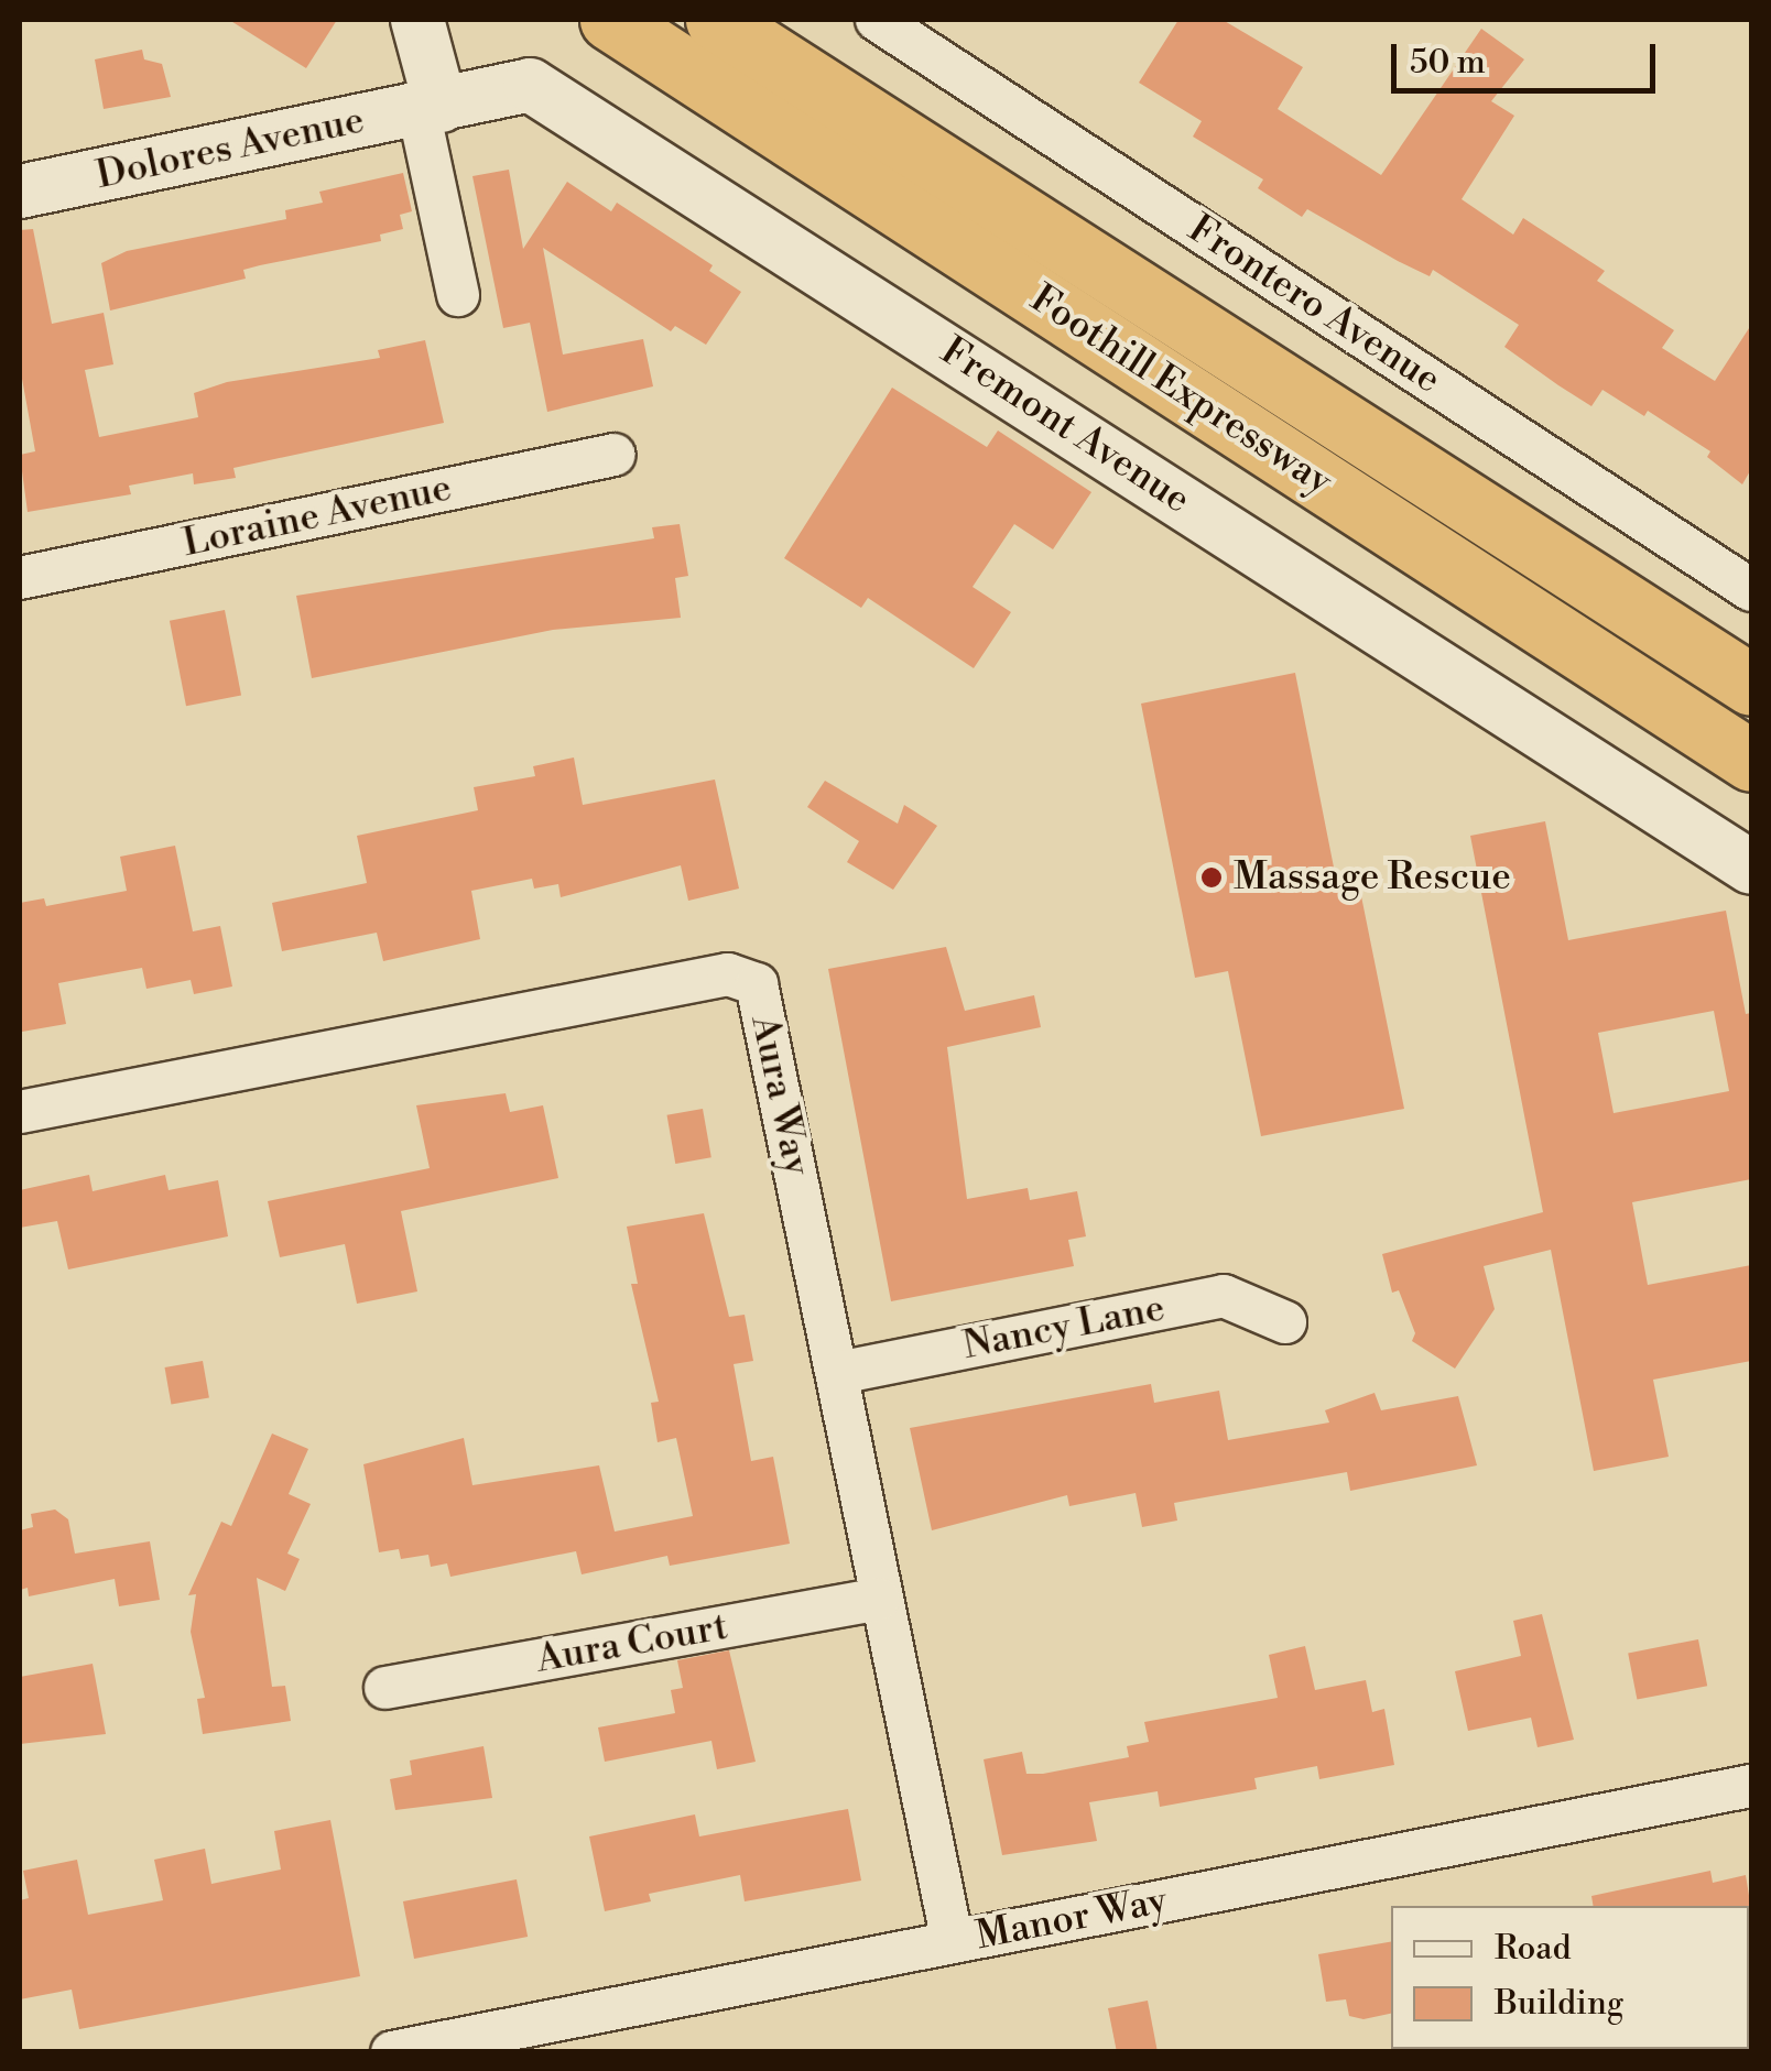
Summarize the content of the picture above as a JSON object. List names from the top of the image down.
{
  "streets": {
    "highway": ["Foothill Expressway"],
    "street": [
      "Dolores Avenue",
      "Frontero Avenue",
      "Fremont Avenue",
      "Loraine Avenue",
      "Aura Way",
      "Nancy Lane",
      "Aura Court",
      "Manor Way"
    ]
  },
  "crossings": [
    ["Dolores Avenue", "Fremont Avenue"],
    ["Aura Way", "Nancy Lane"],
    ["Aura Way", "Aura Court"],
    ["Aura Way", "Manor Way"]
  ],
  "places": ["Massage Rescue"],
  "legend": ["Road", "Building"],
  "scale_bar": "50 m"
}
